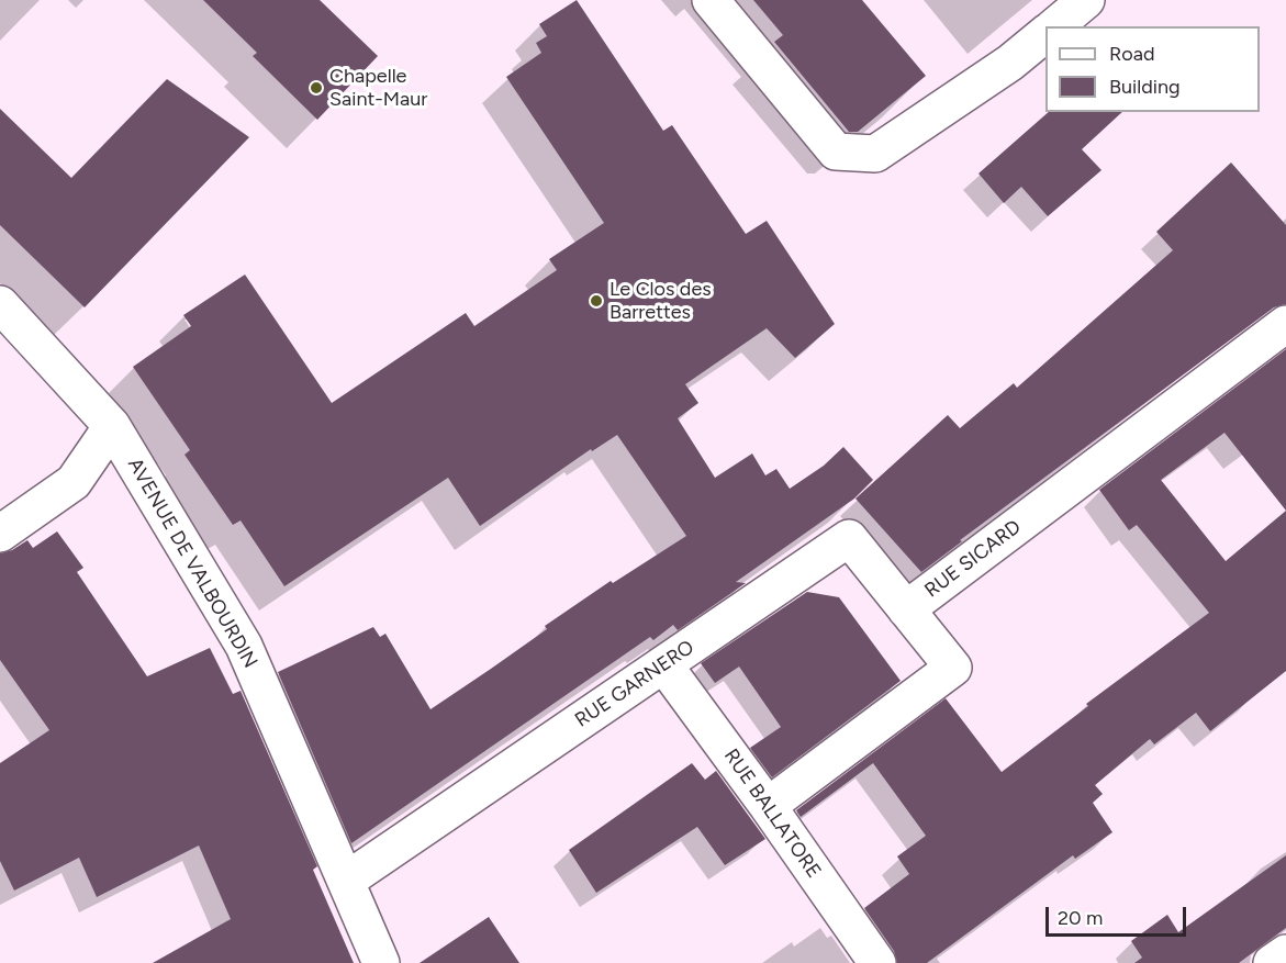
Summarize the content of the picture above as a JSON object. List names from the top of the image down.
{
  "streets": {
    "street": [
      "RUE SICARD",
      "AVENUE DE VALBOURDIN",
      "RUE GARNERO",
      "RUE BALLATORE"
    ]
  },
  "crossings": [
    ["RUE SICARD", "RUE GARNERO"],
    ["RUE SICARD", "RUE BALLATORE"],
    ["AVENUE DE VALBOURDIN", "RUE GARNERO"],
    ["RUE GARNERO", "RUE BALLATORE"]
  ],
  "places": ["Chapelle Saint-Maur", "Le Clos des Barrettes"],
  "legend": ["Road", "Building"],
  "scale_bar": "20 m"
}
